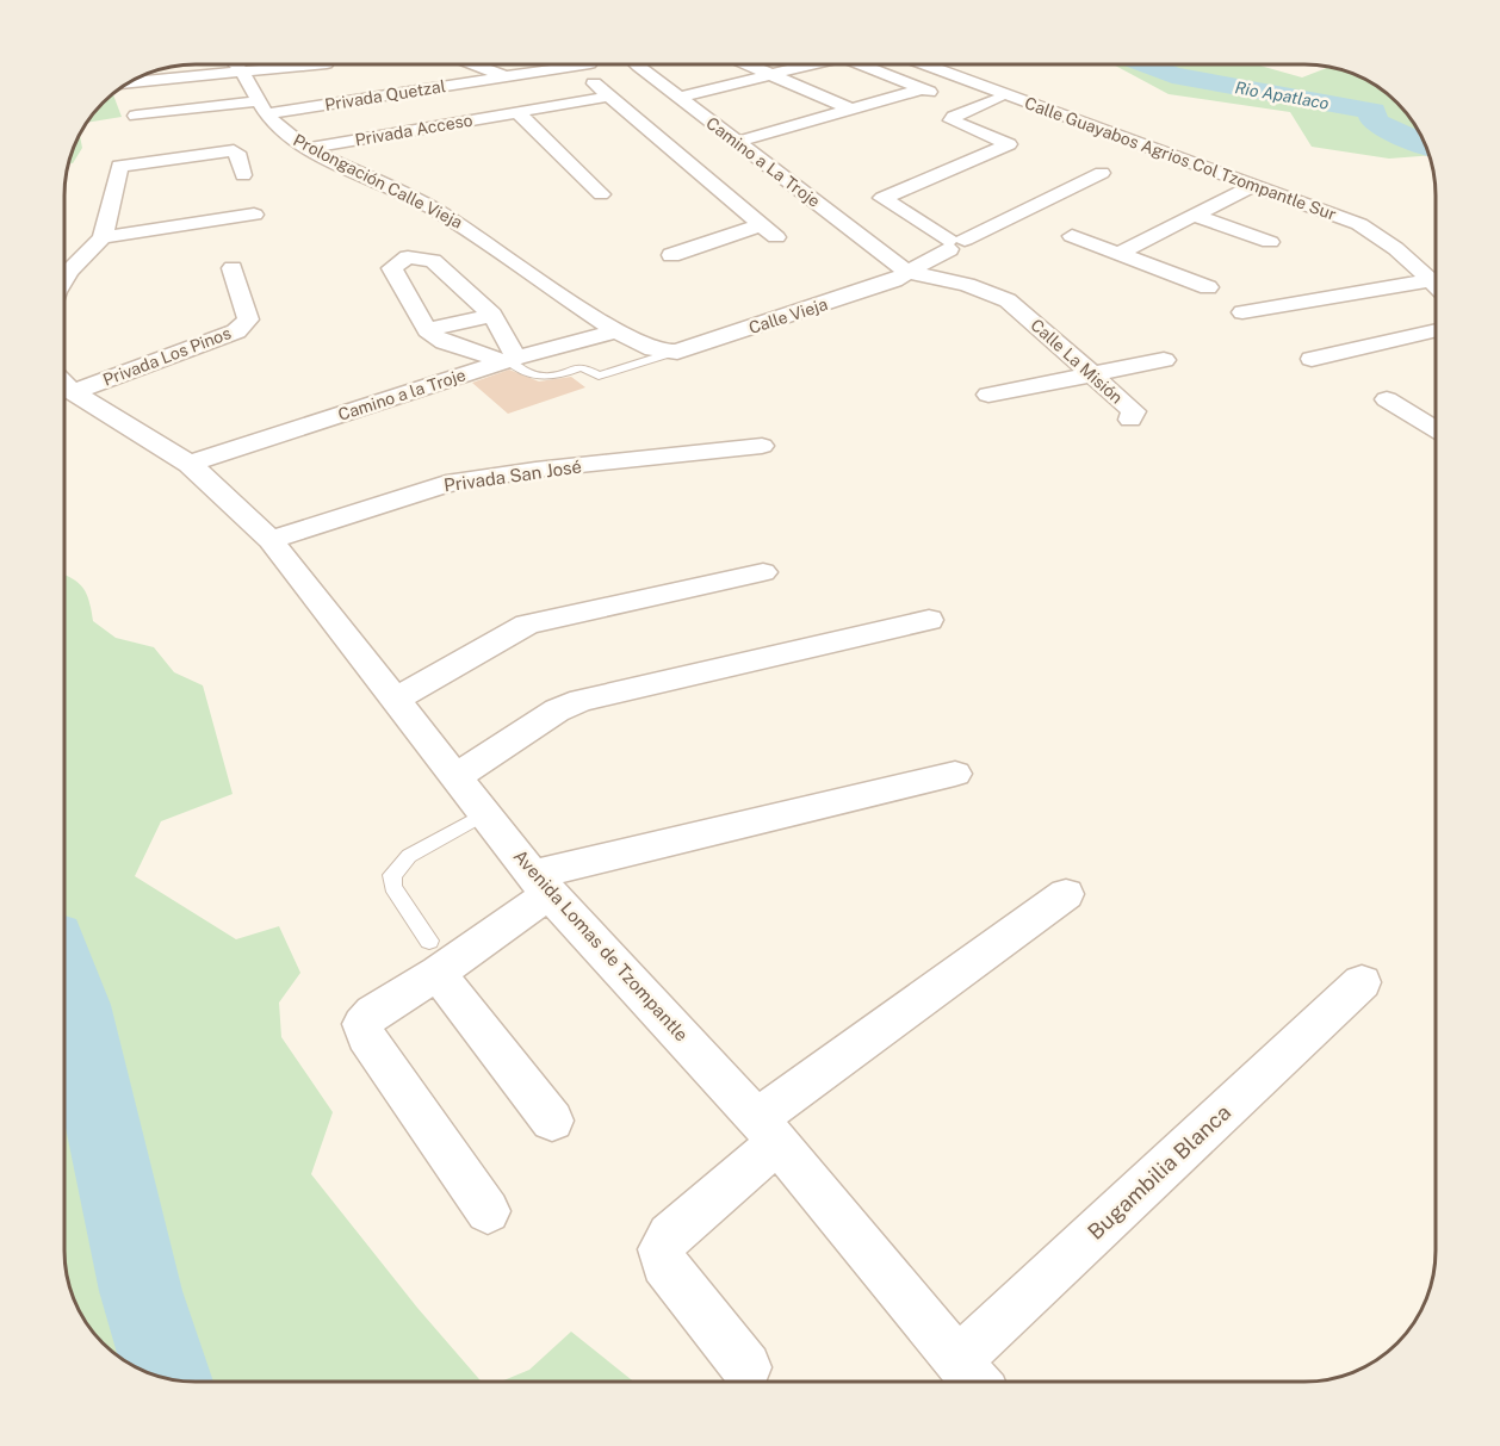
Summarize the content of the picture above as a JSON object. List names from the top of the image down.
{
  "streets": {
    "street": [
      "Privada Quetzal",
      "Privada Acceso",
      "Calle Guayabos Agrios Col Tzompantle Sur",
      "Camino a La Troje",
      "Prolongación Calle Vieja",
      "Calle Vieja",
      "Privada Los Pinos",
      "Calle La Misión",
      "Camino a la Troje",
      "Privada San José",
      "Avenida Lomas de Tzompantle",
      "Bugambilia Blanca"
    ]
  },
  "crossings": [
    ["Privada Quetzal", "Prolongación Calle Vieja"],
    ["Privada Acceso", "Prolongación Calle Vieja"],
    ["Camino a La Troje", "Calle Vieja"],
    ["Camino a La Troje", "Calle La Misión"],
    ["Prolongación Calle Vieja", "Calle Vieja"],
    ["Prolongación Calle Vieja", "Camino a la Troje"],
    ["Calle Vieja", "Calle La Misión"],
    ["Privada Los Pinos", "Avenida Lomas de Tzompantle"],
    ["Camino a la Troje", "Avenida Lomas de Tzompantle"],
    ["Privada San José", "Avenida Lomas de Tzompantle"],
    ["Avenida Lomas de Tzompantle", "Bugambilia Blanca"]
  ],
  "water": ["Rio Apatlaco"]
}
